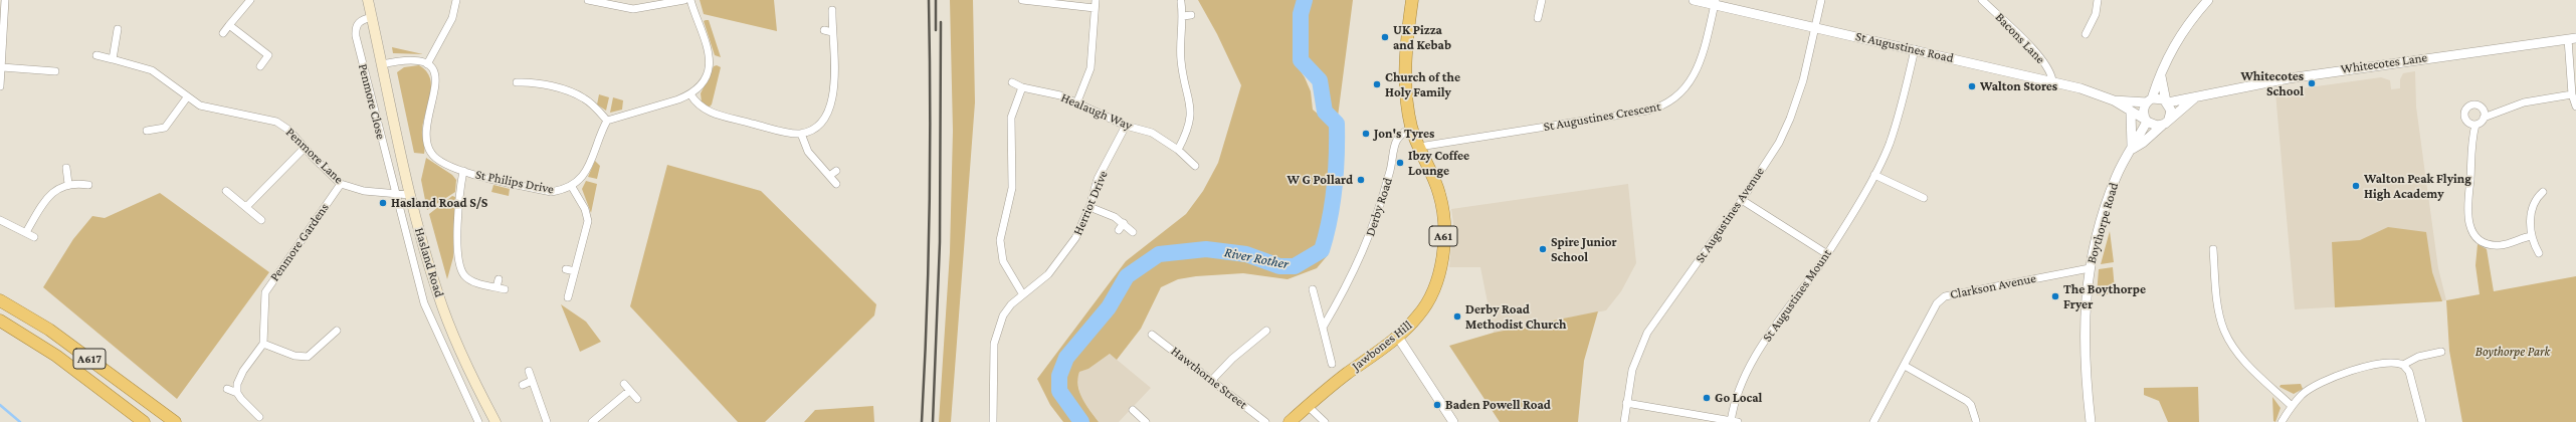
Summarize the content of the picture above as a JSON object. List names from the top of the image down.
{
  "streets": {
    "highway": ["A61", "Jawbones Hill", "A617"],
    "main road": ["Hasland Road"],
    "street": [
      "Bacons Lane",
      "St Augustines Road",
      "Whitecotes Lane",
      "Penmore Close",
      "Healaugh Way",
      "St Augustines Crescent",
      "Penmore Lane",
      "St Philips Drive",
      "Herriot Drive",
      "Derby Road",
      "St Augustines Avenue",
      "Boythorpe Road",
      "Penmore Gardens",
      "Clarkson Avenue",
      "St Augustines Mount",
      "Hawthorne Street"
    ]
  },
  "crossings": [
    ["Bacons Lane", "St Augustines Road"],
    ["St Augustines Road", "Whitecotes Lane"],
    ["St Augustines Road", "St Augustines Crescent"],
    ["St Augustines Road", "St Augustines Avenue"],
    ["St Augustines Road", "Boythorpe Road"],
    ["St Augustines Road", "St Augustines Mount"],
    ["Whitecotes Lane", "Boythorpe Road"],
    ["Penmore Close", "Penmore Lane"],
    ["Penmore Close", "Hasland Road"],
    ["Healaugh Way", "Herriot Drive"],
    ["St Augustines Crescent", "Jawbones Hill"],
    ["Penmore Lane", "Penmore Gardens"],
    ["Penmore Lane", "Hasland Road"],
    ["Derby Road", "A61"],
    ["Derby Road", "Jawbones Hill"],
    ["Boythorpe Road", "Clarkson Avenue"],
    ["A61", "Jawbones Hill"]
  ],
  "water": ["River Rother"],
  "parks": ["Boythorpe Park"],
  "places": [
    "UK Pizza and Kebab",
    "Whitecotes School",
    "Church of the Holy Family",
    "Walton Stores",
    "Jon's Tyres",
    "Ibzy Coffee Lounge",
    "W G Pollard",
    "Walton Peak Flying High Academy",
    "Hasland Road S/S",
    "Spire Junior School",
    "The Boythorpe Fryer",
    "Derby Road Methodist Church",
    "Go Local",
    "Baden Powell Road"
  ]
}
